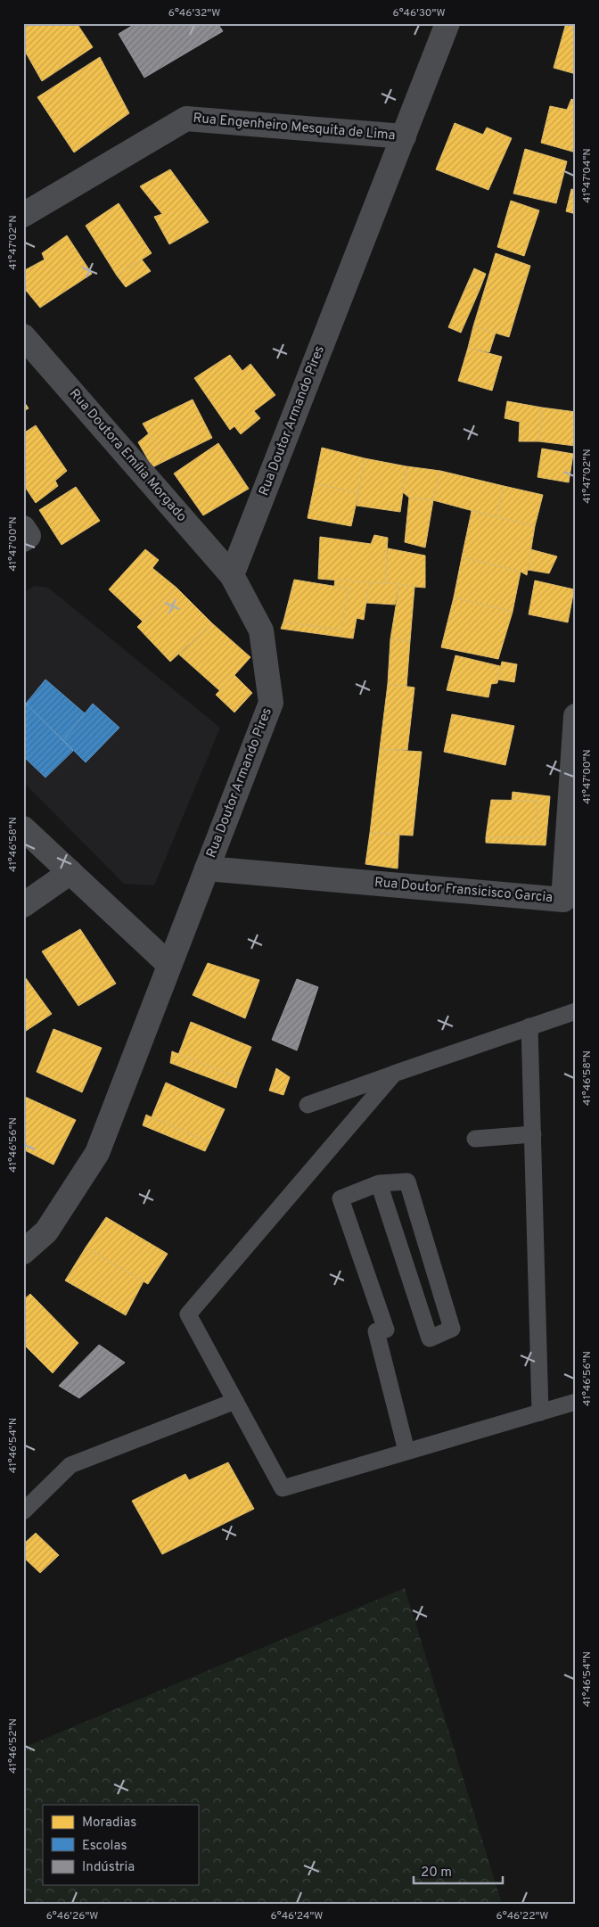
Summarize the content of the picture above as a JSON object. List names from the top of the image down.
{
  "streets": {
    "street": [
      "Rua Engenheiro Mesquita de Lima",
      "Rua Doutor Armando Pires",
      "Rua Doutora Emília Morgado",
      "Rua Doutor Fransicisco Garcia"
    ]
  },
  "crossings": [
    ["Rua Engenheiro Mesquita de Lima", "Rua Doutor Armando Pires"],
    ["Rua Doutor Armando Pires", "Rua Doutora Emília Morgado"],
    ["Rua Doutor Armando Pires", "Rua Doutor Fransicisco Garcia"]
  ],
  "legend": ["Moradias", "Escolas", "Indústria"],
  "scale_bar": "20 m",
  "coordinates": [
    "6°46'32\"W",
    "6°46'30\"W",
    "41°47'04\"N",
    "41°47'02\"N",
    "41°47'00\"N",
    "41°46'58\"N",
    "41°46'56\"N",
    "41°46'54\"N",
    "41°46'52\"N",
    "6°46'26\"W",
    "6°46'24\"W",
    "6°46'22\"W"
  ]
}
